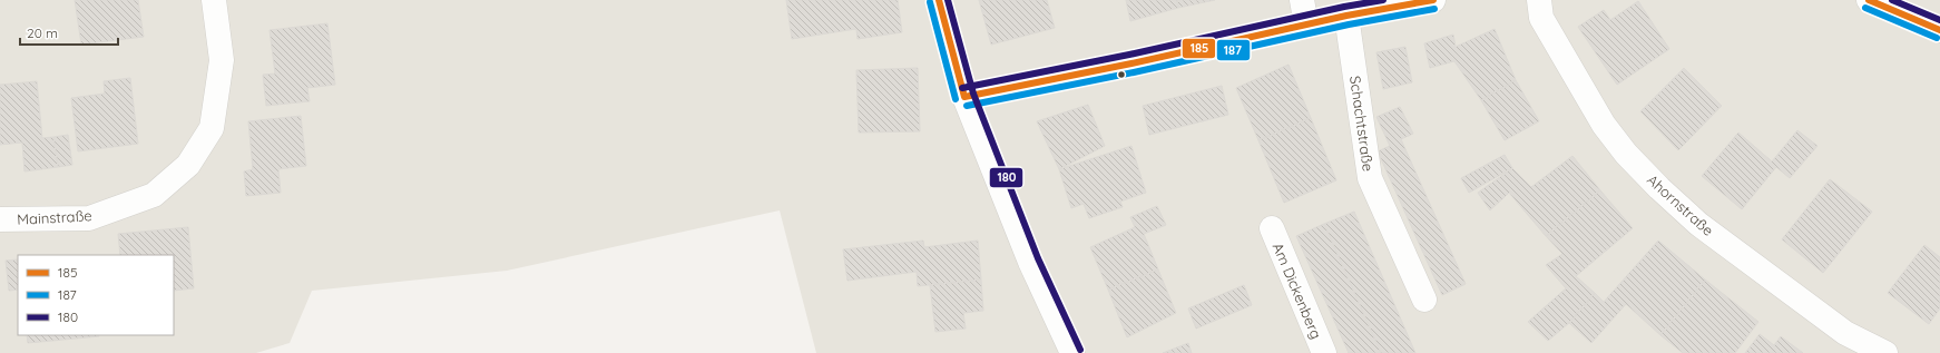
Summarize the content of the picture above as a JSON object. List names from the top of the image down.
{
  "streets": {
    "street": [
      "Schachtstraße",
      "Ahornstraße",
      "Mainstraße",
      "Am Dickenberg"
    ]
  },
  "lines": ["transit line 185", "transit line 180", "transit line 187"],
  "legend": ["185", "187", "180"],
  "scale_bar": "20 m"
}
